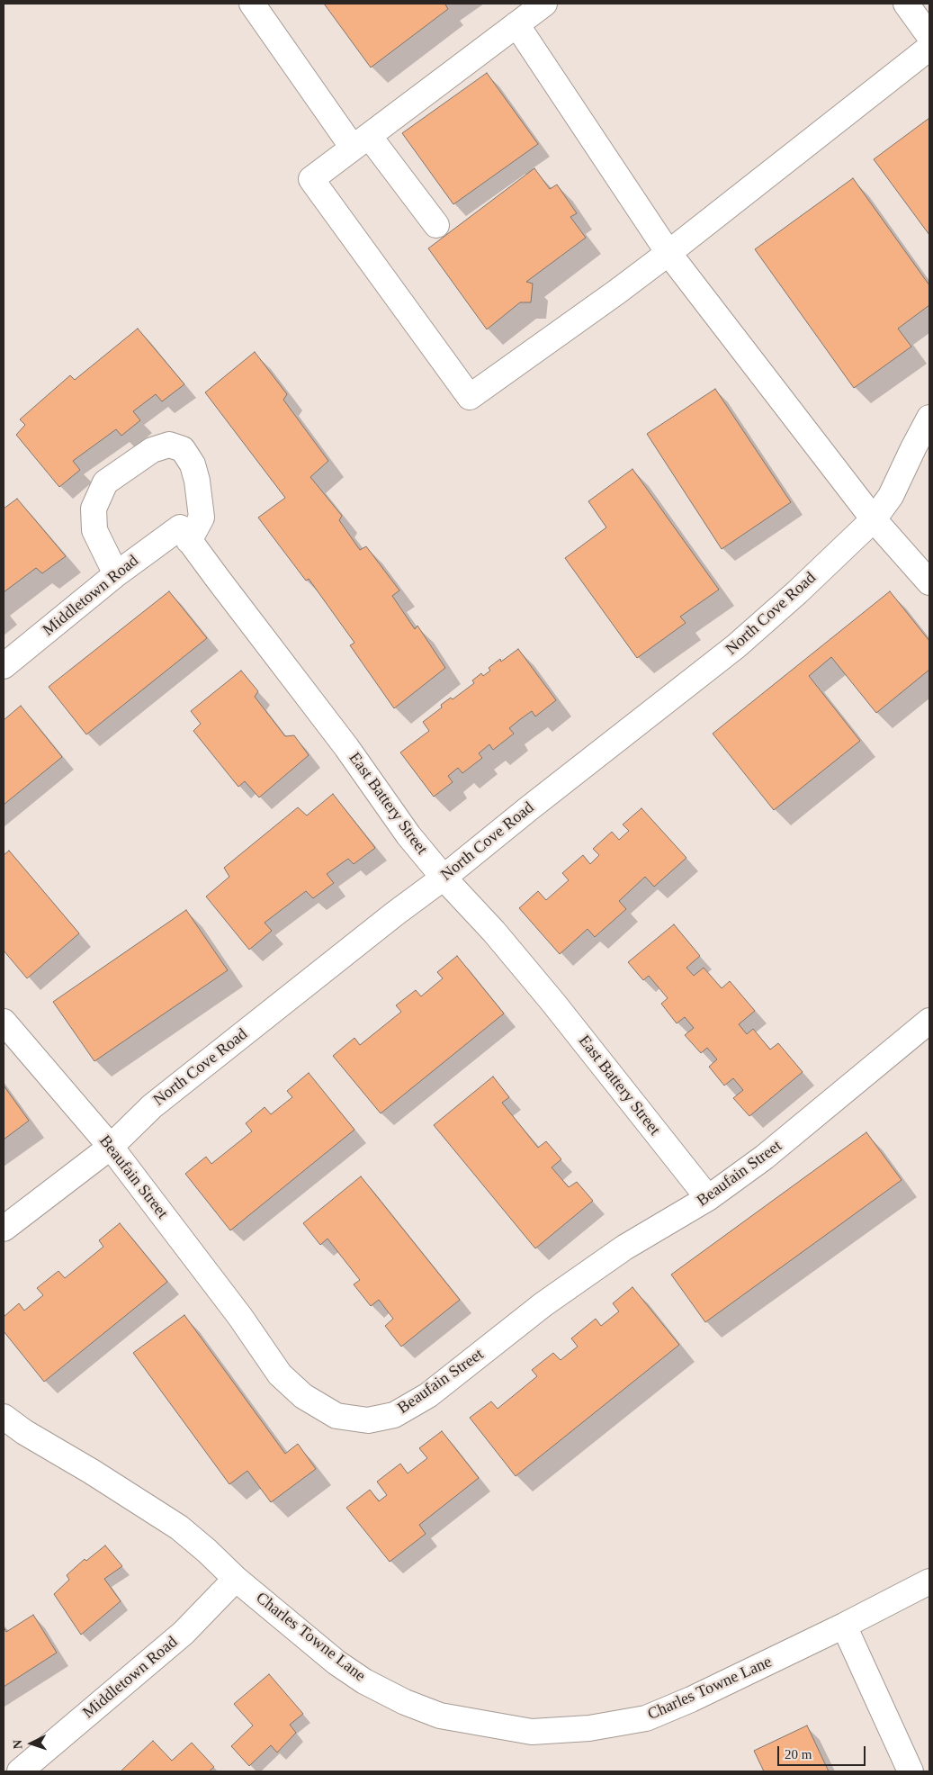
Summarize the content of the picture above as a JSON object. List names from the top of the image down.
{
  "streets": {
    "street": [
      "Middletown Road",
      "North Cove Road",
      "East Battery Street",
      "Beaufain Street",
      "Charles Towne Lane"
    ]
  },
  "crossings": [
    ["Middletown Road", "East Battery Street"],
    ["Middletown Road", "Charles Towne Lane"],
    ["North Cove Road", "East Battery Street"],
    ["North Cove Road", "Beaufain Street"],
    ["East Battery Street", "Beaufain Street"]
  ],
  "scale_bar": "20 m",
  "north": "left"
}
